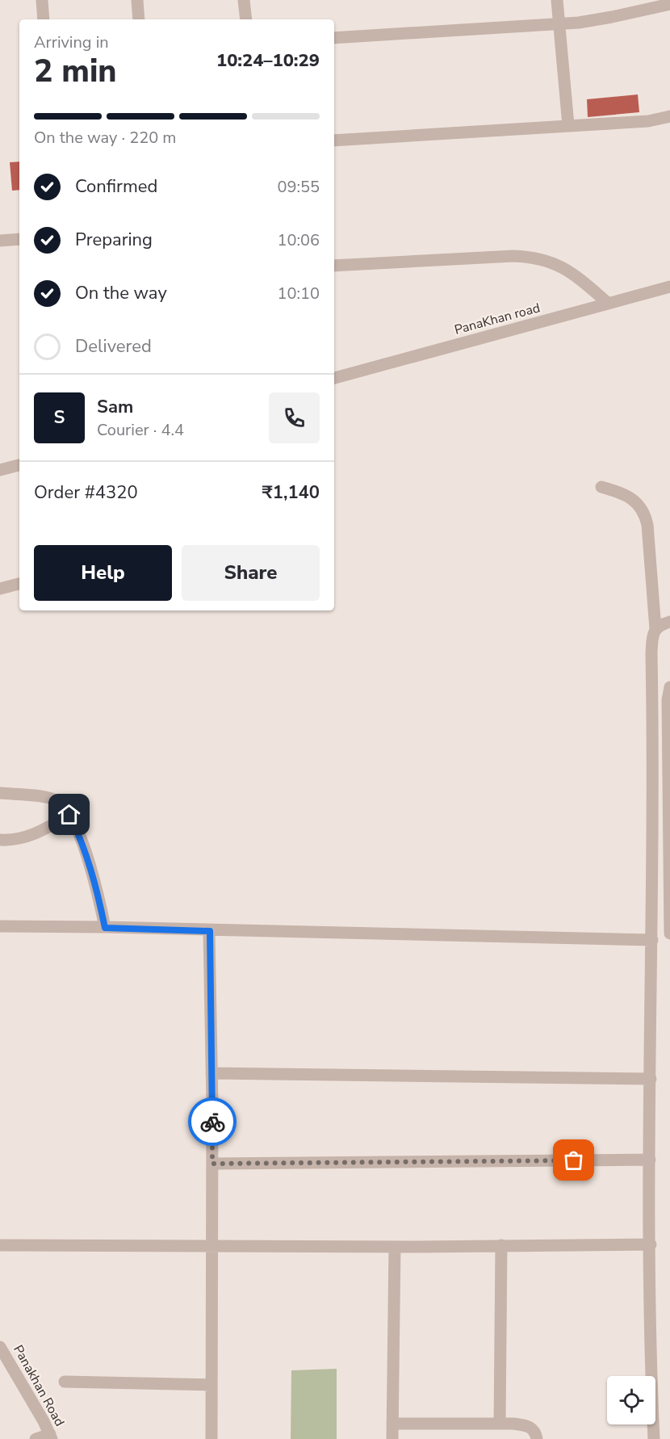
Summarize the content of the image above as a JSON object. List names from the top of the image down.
{
  "streets": {
    "street": ["PanaKhan road", "Panakhan Road"]
  },
  "page": {
    "heading": ["2 min", "Arriving in", "10:24–10:29"],
    "panel": [
      "Sam",
      "Courier · 4.4",
      "Order #4320",
      "₹1,140"
    ],
    "bar": "On the way · 220 m",
    "list": [
      ["Confirmed", "09:55"],
      ["Preparing", "10:06"],
      ["On the way", "10:10"],
      "Delivered"
    ],
    "round": "S",
    "buttons": ["Help", "Share"]
  }
}
